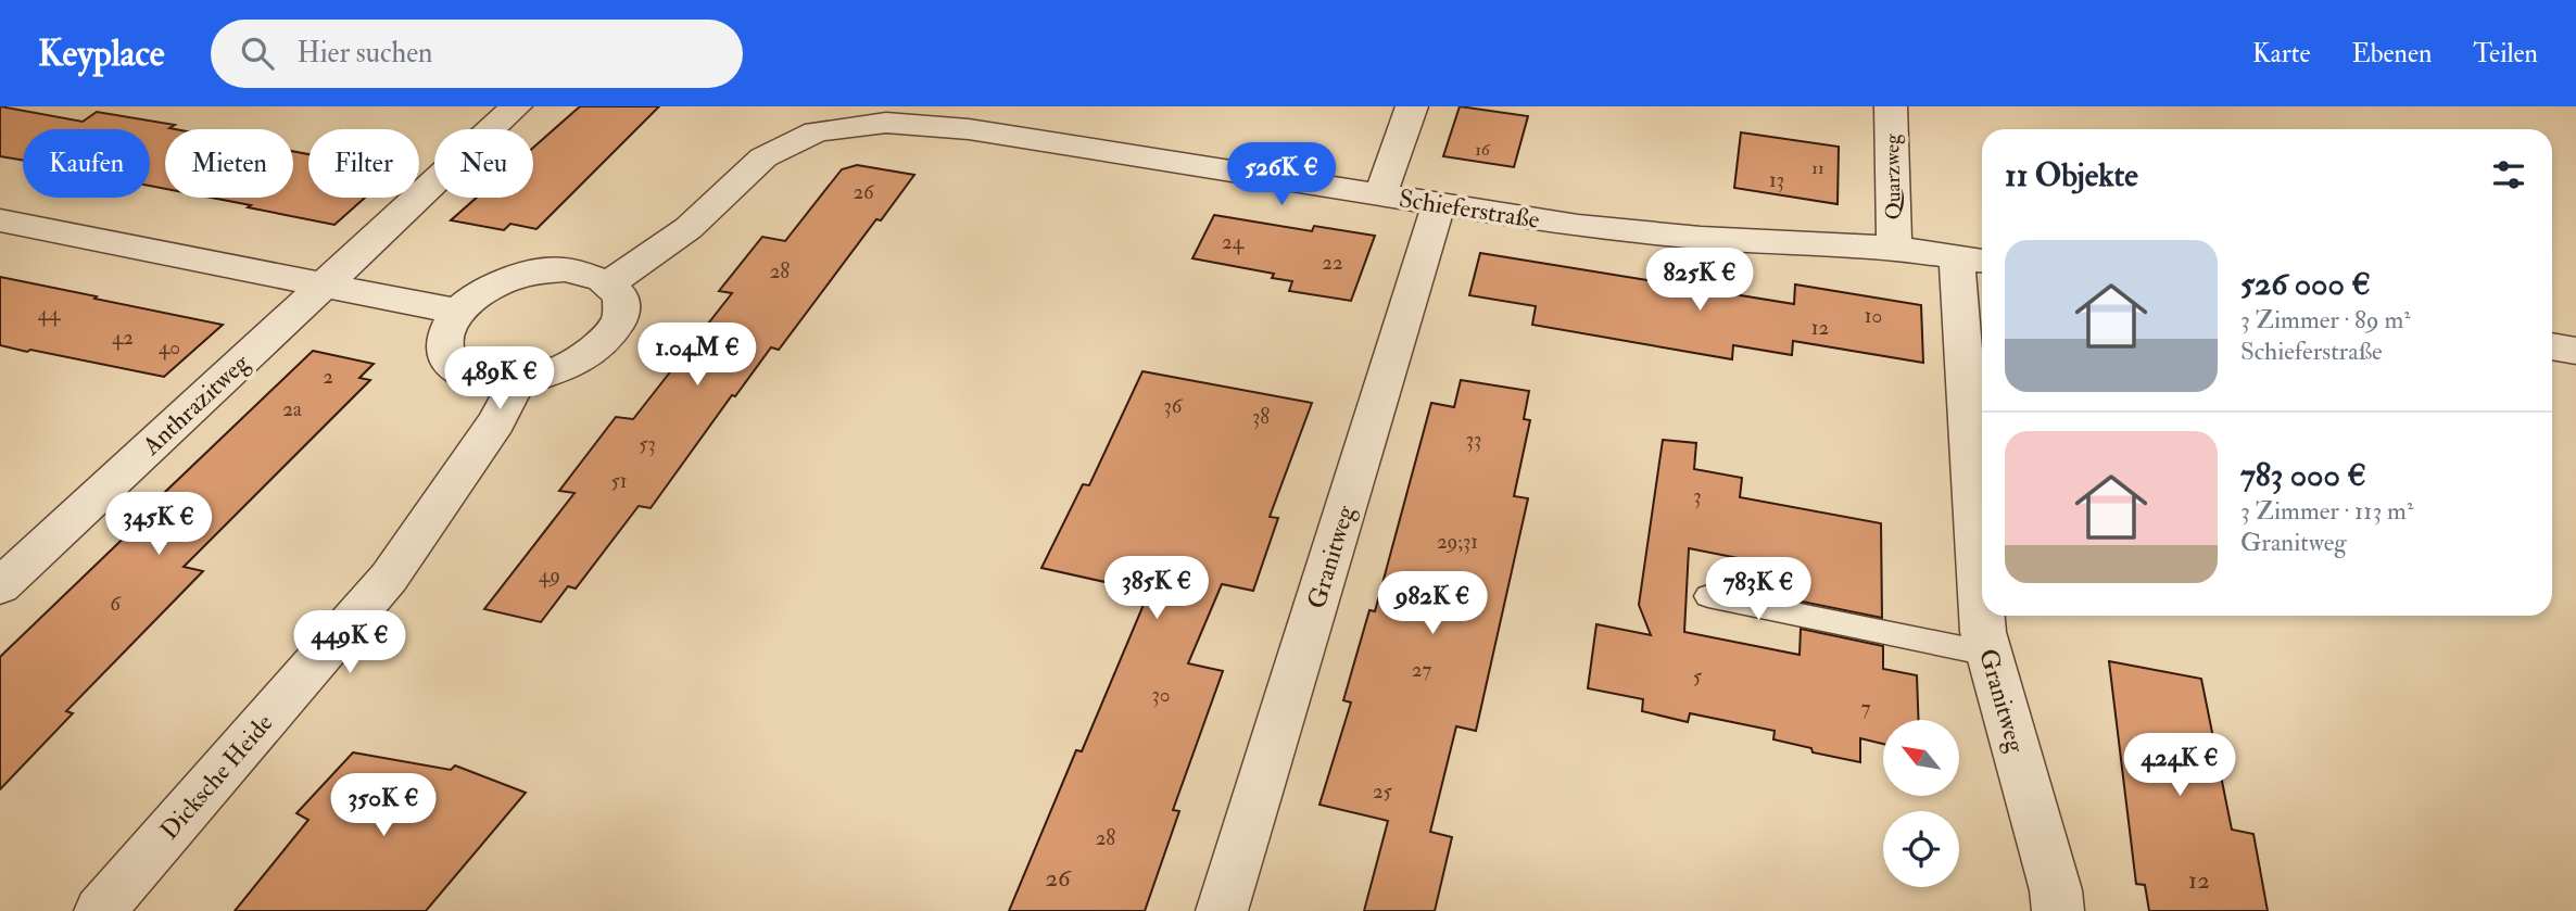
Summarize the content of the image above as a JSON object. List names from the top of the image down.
{
  "streets": {
    "street": [
      "Quarzweg",
      "Schieferstraße",
      "Anthrazitweg",
      "Granitweg",
      "Dicksche Heide"
    ]
  },
  "crossings": [
    ["Quarzweg", "Schieferstraße"],
    ["Schieferstraße", "Granitweg"],
    ["Schieferstraße", "Dicksche Heide"]
  ],
  "house_numbers": [
    "16",
    "11",
    "13",
    "26",
    "24",
    "22",
    "28",
    "44",
    "10",
    "12",
    "42",
    "40",
    "2",
    "36",
    "2a",
    "38",
    "33",
    "53",
    "51",
    "3",
    "29;31",
    "49",
    "6",
    "27",
    "5",
    "30",
    "7",
    "25",
    "28",
    "26",
    "12"
  ],
  "north": "top left",
  "page": {
    "header": "Keyplace",
    "search": "Hier suchen",
    "nav": ["Karte", "Ebenen", "Teilen"],
    "chip": [
      "Kaufen",
      "Mieten",
      "Filter",
      "Neu"
    ],
    "heading": "11 Objekte",
    "price": [
      "526K €",
      "825K €",
      "1.04M €",
      "489K €",
      "345K €",
      "385K €",
      "783K €",
      "982K €",
      "449K €",
      "424K €",
      "350K €"
    ],
    "list": [
      {
        "name": "526 000 €",
        "note": "3 Zimmer · 89 m² · Schieferstraße"
      },
      {
        "name": "783 000 €",
        "note": "3 Zimmer · 113 m² · Granitweg"
      }
    ]
  }
}
